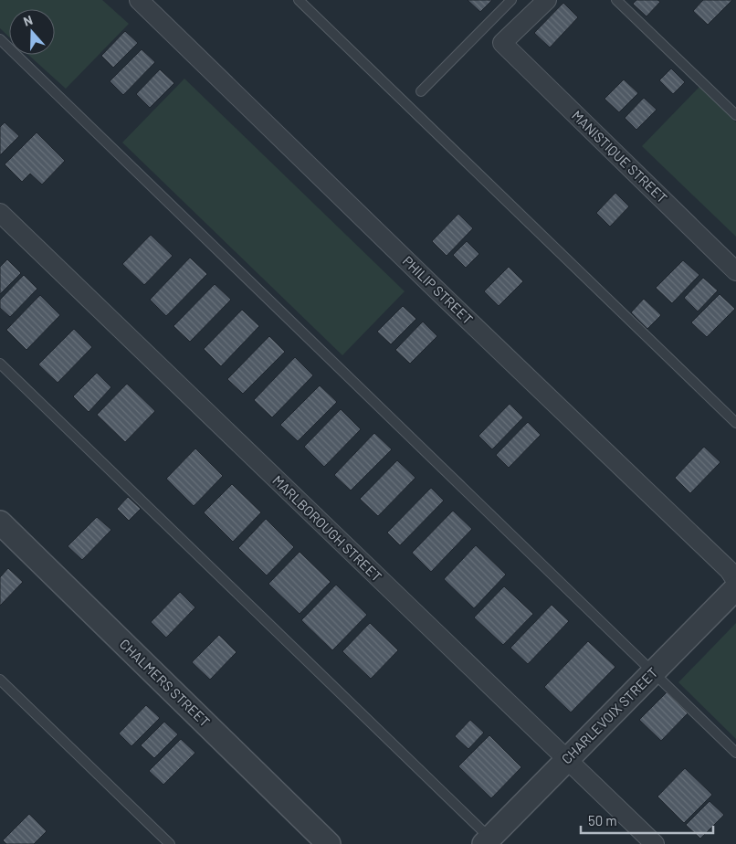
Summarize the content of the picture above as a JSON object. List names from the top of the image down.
{
  "streets": {
    "street": [
      "MANISTIQUE STREET",
      "PHILIP STREET",
      "MARLBOROUGH STREET",
      "CHALMERS STREET",
      "CHARLEVOIX STREET"
    ]
  },
  "crossings": [
    ["MARLBOROUGH STREET", "CHARLEVOIX STREET"]
  ],
  "scale_bar": "50 m",
  "north": "top"
}
